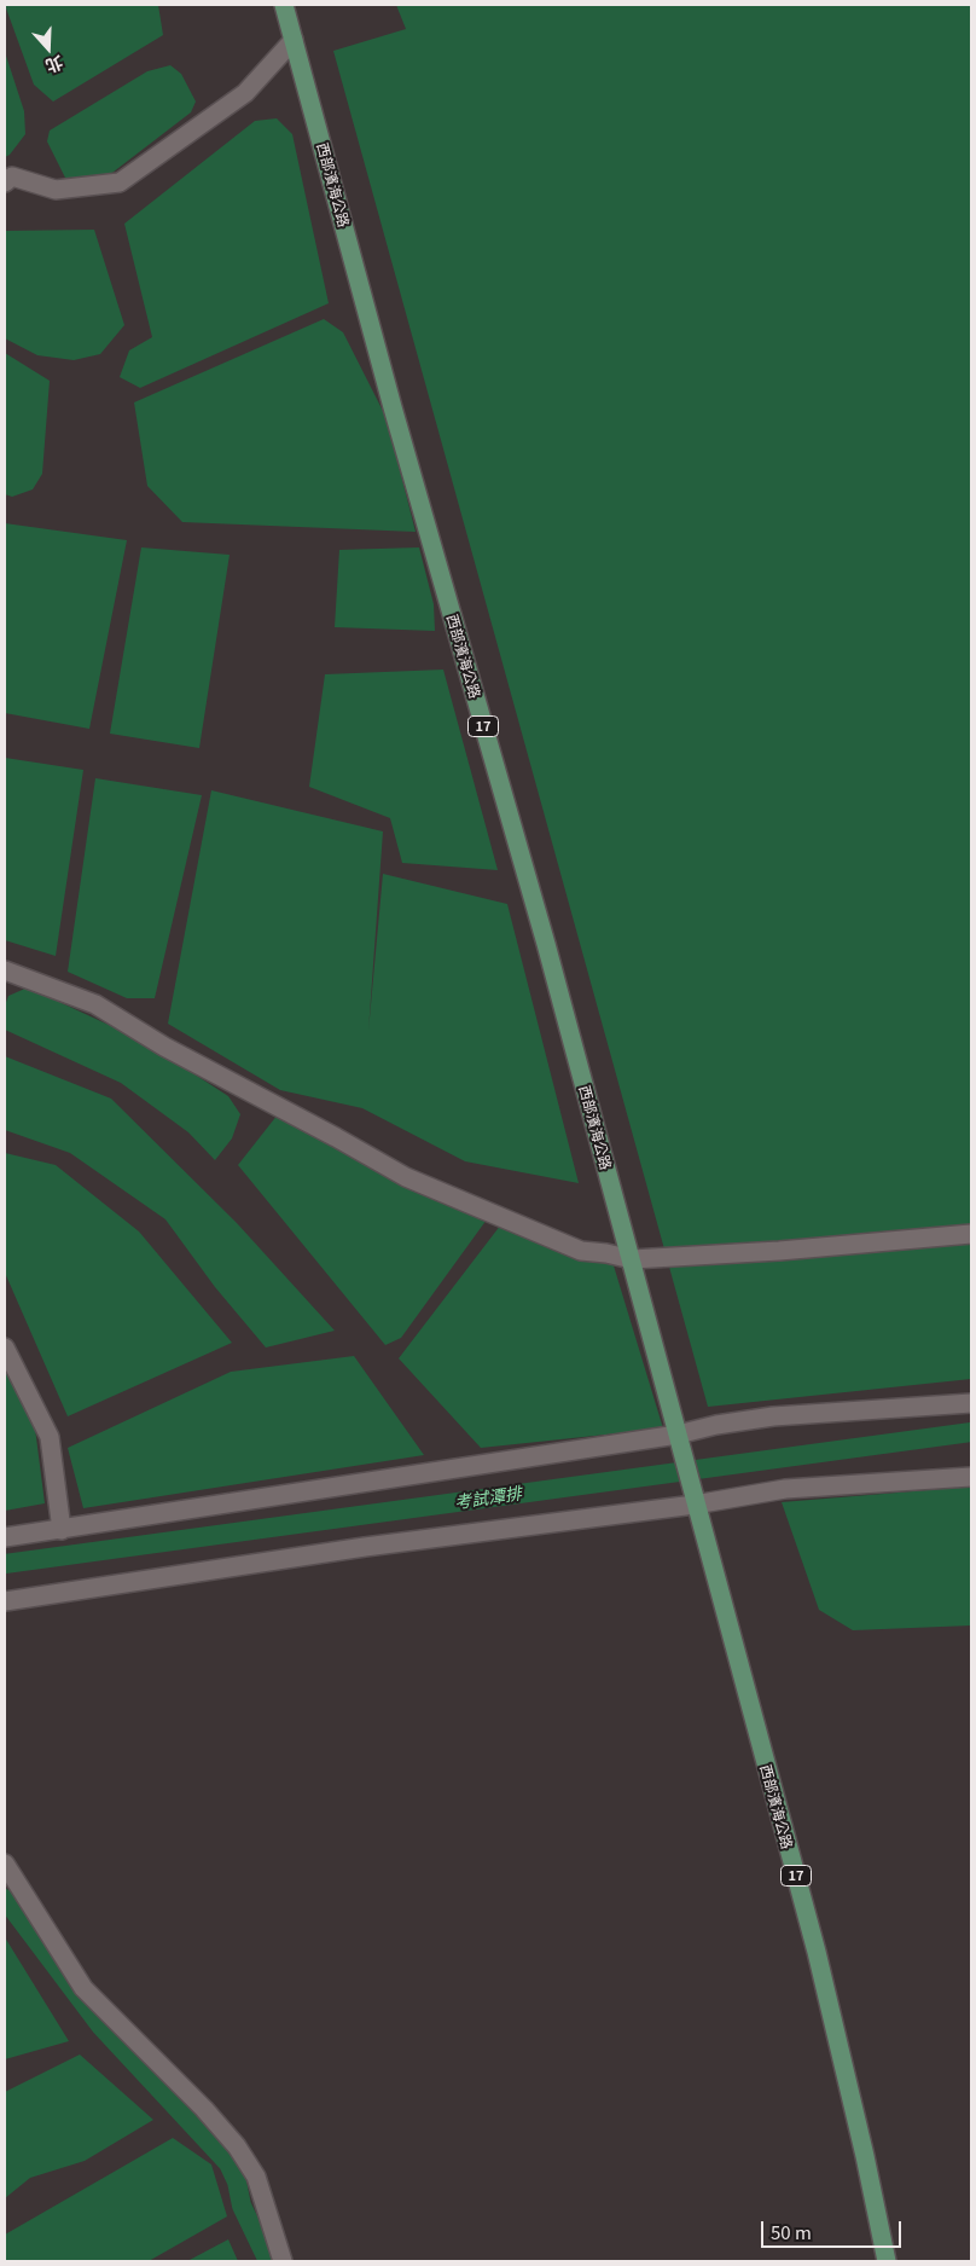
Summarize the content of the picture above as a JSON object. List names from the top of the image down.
{
  "streets": {
    "main road": ["西部濱海公路", "17"]
  },
  "crossings": [
    ["西部濱海公路", "17"]
  ],
  "water": ["考試潭排"],
  "scale_bar": "50 m",
  "north": "bottom"
}
